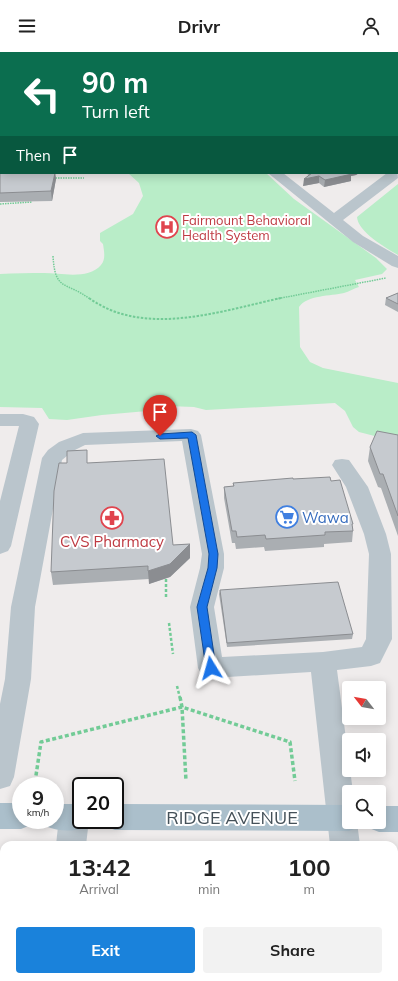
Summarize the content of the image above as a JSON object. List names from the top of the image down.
{
  "streets": {
    "main road": ["RIDGE AVENUE"]
  },
  "places": {
    "hospital": ["Fairmount Behavioral Health System"],
    "supermarket": ["Wawa"],
    "pharmacy": ["CVS Pharmacy"]
  },
  "north": "top left",
  "page": {
    "header": "Drivr",
    "turn": ["90 m", "Turn left"],
    "then": "Then",
    "speed": "9 km/h",
    "limit": "20",
    "eta": [
      "13:42",
      "Arrival",
      "1",
      "min",
      "100",
      "m"
    ],
    "buttons": ["Exit", "Share"]
  }
}
